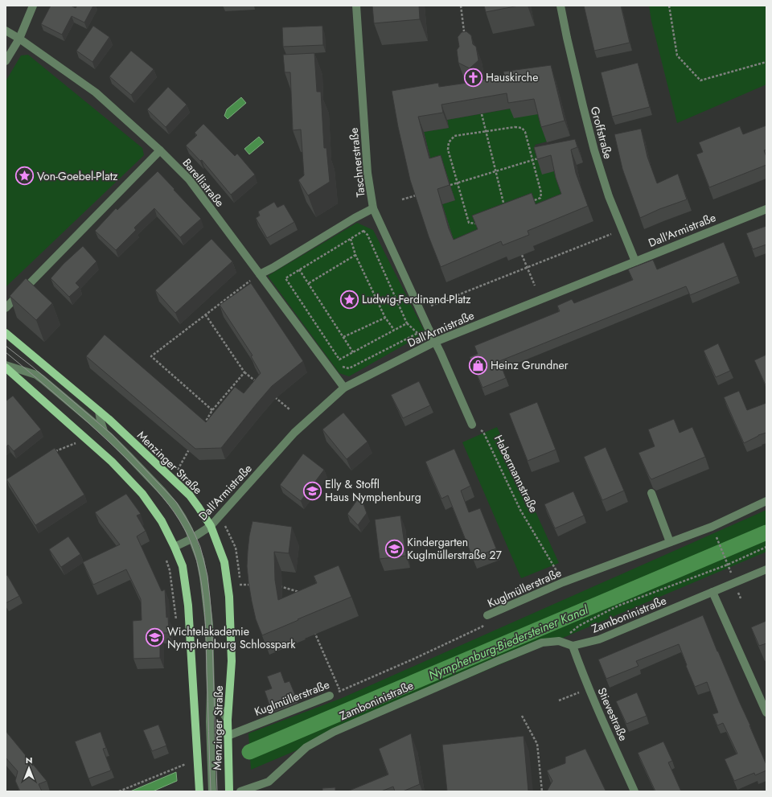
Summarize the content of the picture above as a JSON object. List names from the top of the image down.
{
  "streets": {
    "main road": ["Menzinger Straße"],
    "street": [
      "Groffstraße",
      "Taschnerstraße",
      "Barellistraße",
      "Dall'Armistraße",
      "Kuglmüllerstraße",
      "Zamboninistraße",
      "Stievestraße"
    ],
    "path": ["Habermannstraße"]
  },
  "crossings": [
    ["Groffstraße", "Dall'Armistraße"],
    ["Taschnerstraße", "Dall'Armistraße"],
    ["Barellistraße", "Dall'Armistraße"],
    ["Dall'Armistraße", "Menzinger Straße"],
    ["Menzinger Straße", "Kuglmüllerstraße"],
    ["Habermannstraße", "Kuglmüllerstraße"],
    ["Zamboninistraße", "Stievestraße"]
  ],
  "water": ["Nymphenburg-Biedersteiner Kanal"],
  "places": {
    "church": ["Hauskirche"],
    "place": ["Von-Goebel-Platz", "Ludwig-Ferdinand-Platz"],
    "shop": ["Heinz Grundner"],
    "school or university": ["Elly & Stoffl Haus Nymphenburg", "Kindergarten Kuglmüllerstraße 27", "Wichtelakademie Nymphenburg Schlosspark"]
  },
  "north": "top"
}
